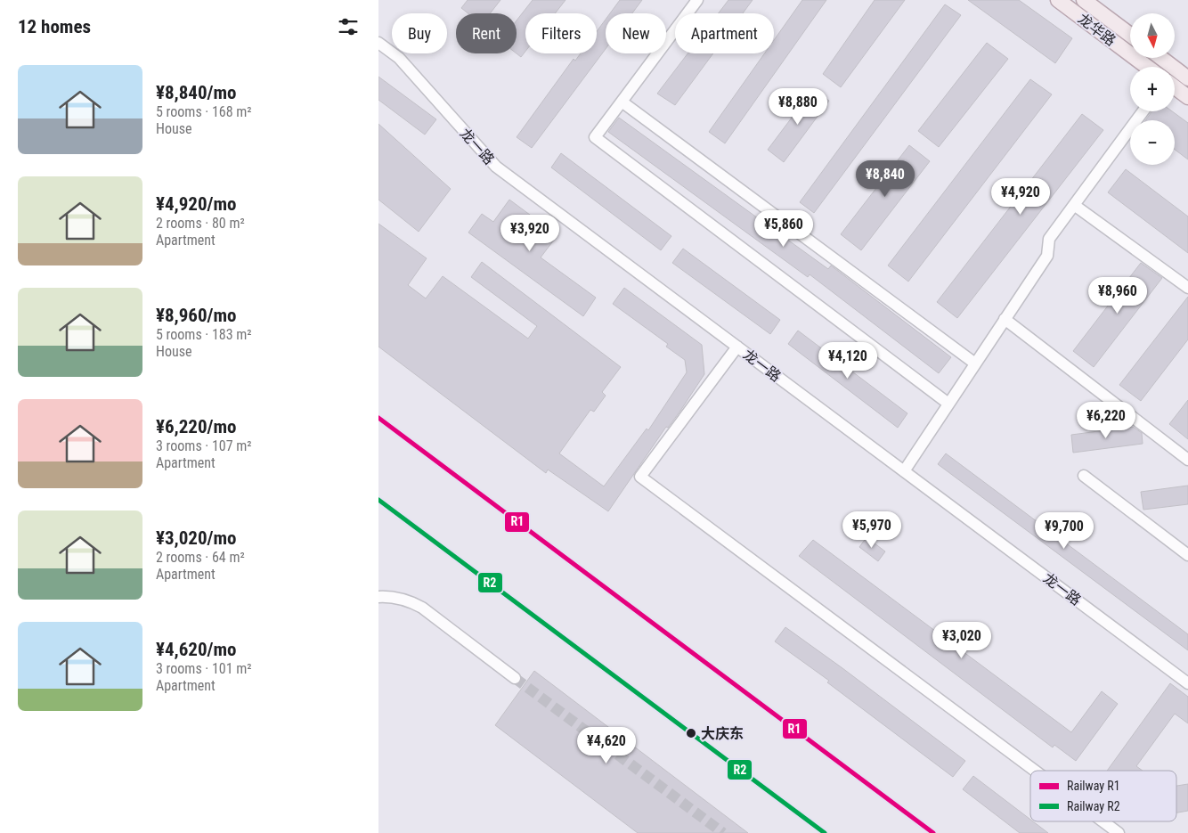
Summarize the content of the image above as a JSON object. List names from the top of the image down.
{
  "streets": {
    "main road": ["龙华路"],
    "street": ["龙一路"]
  },
  "places": ["大庆东"],
  "lines": ["rail line R1", "rail line R2"],
  "legend": ["Railway R1", "Railway R2"],
  "north": "bottom",
  "page": {
    "heading": "12 homes",
    "map_buttons": ["+", "−"],
    "chip": [
      "Buy",
      "Rent",
      "Filters",
      "New",
      "Apartment"
    ],
    "list": [
      {
        "name": "¥8,840/mo",
        "note": "5 rooms · 168 m² · House"
      },
      {
        "name": "¥4,920/mo",
        "note": "2 rooms · 80 m² · Apartment"
      },
      {
        "name": "¥8,960/mo",
        "note": "5 rooms · 183 m² · House"
      },
      {
        "name": "¥6,220/mo",
        "note": "3 rooms · 107 m² · Apartment"
      },
      {
        "name": "¥3,020/mo",
        "note": "2 rooms · 64 m² · Apartment"
      },
      {
        "name": "¥4,620/mo",
        "note": "3 rooms · 101 m² · Apartment"
      }
    ],
    "price": [
      "¥8,880",
      "¥8,840",
      "¥4,920",
      "¥5,860",
      "¥3,920",
      "¥8,960",
      "¥4,120",
      "¥6,220",
      "¥5,970",
      "¥9,700",
      "¥3,020",
      "¥4,620"
    ]
  }
}
